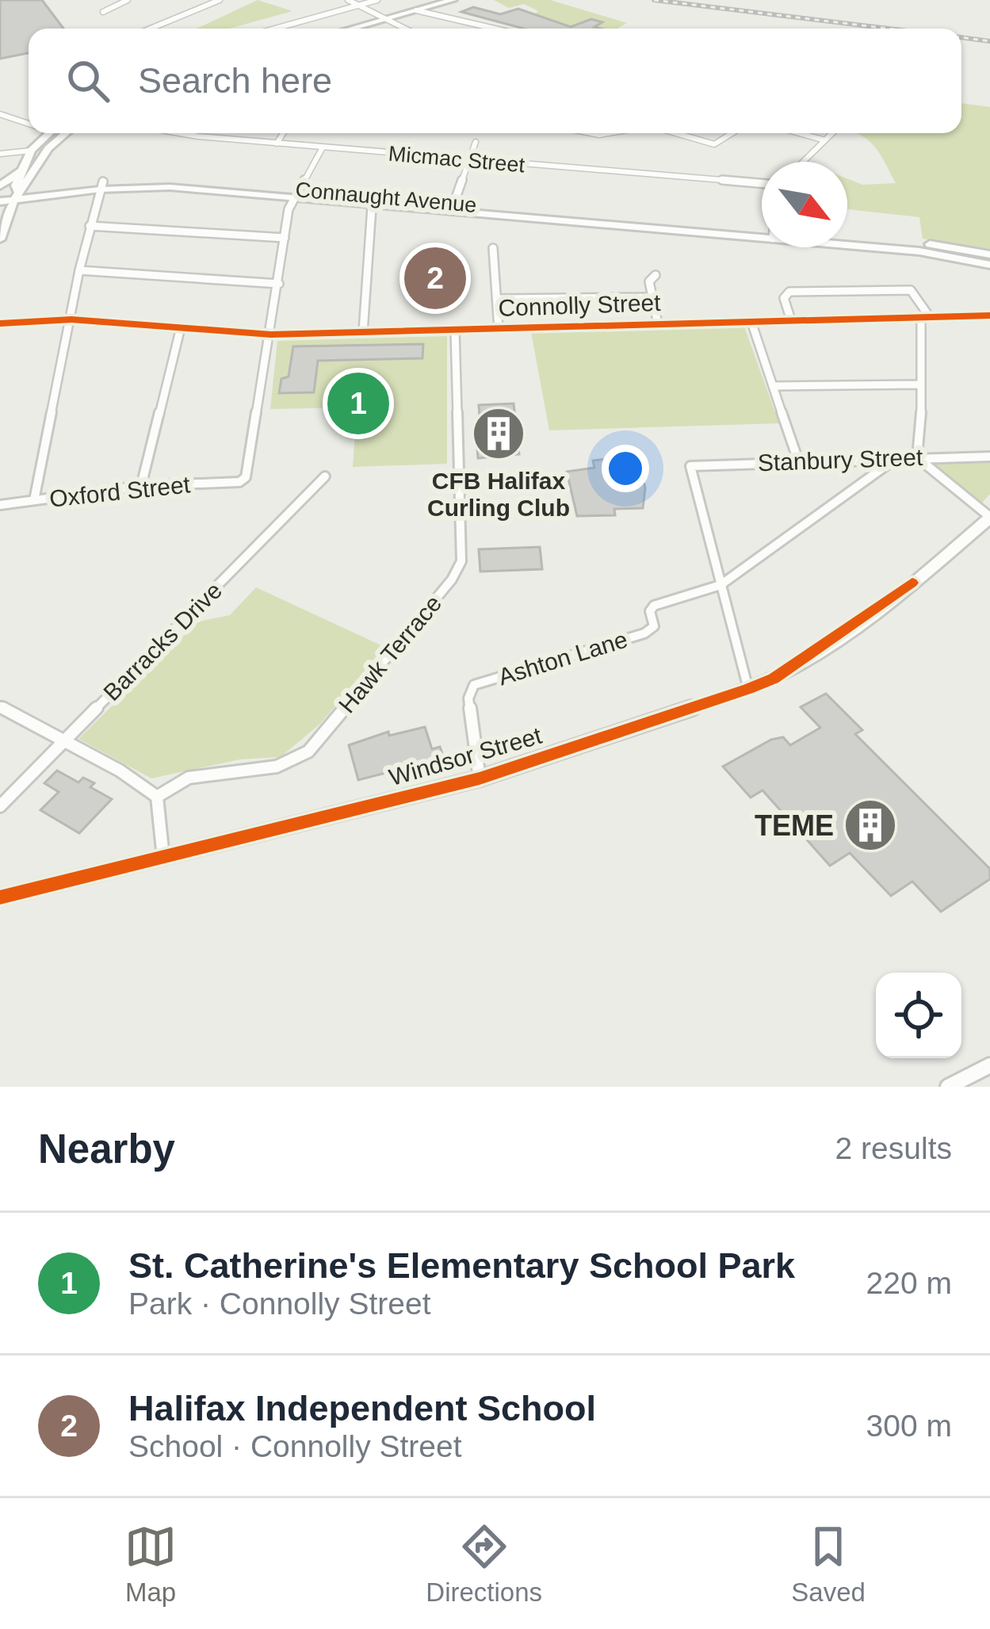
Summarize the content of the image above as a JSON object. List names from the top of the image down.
{
  "streets": {
    "main road": ["Connaught Avenue"],
    "street": [
      "Micmac Street",
      "Connolly Street",
      "Stanbury Street",
      "Oxford Street",
      "Barracks Drive",
      "Hawk Terrace",
      "Ashton Lane",
      "Windsor Street"
    ]
  },
  "crossings": [
    ["Connolly Street", "Oxford Street"],
    ["Connolly Street", "Hawk Terrace"],
    ["Stanbury Street", "Ashton Lane"],
    ["Ashton Lane", "Windsor Street"]
  ],
  "places": {
    "building": ["CFB Halifax Curling Club", "TEME"]
  },
  "north": "bottom right",
  "page": {
    "search": "Search here",
    "pins": ["2", "1"],
    "heading": ["Nearby", "2 results"],
    "list": [
      {
        "mark": "1",
        "name": "St. Catherine's Elementary School Park",
        "note": "Park · Connolly Street",
        "value": "220 m"
      },
      {
        "mark": "2",
        "name": "Halifax Independent School",
        "note": "School · Connolly Street",
        "value": "300 m"
      }
    ],
    "nav": ["Map", "Directions", "Saved"]
  }
}
